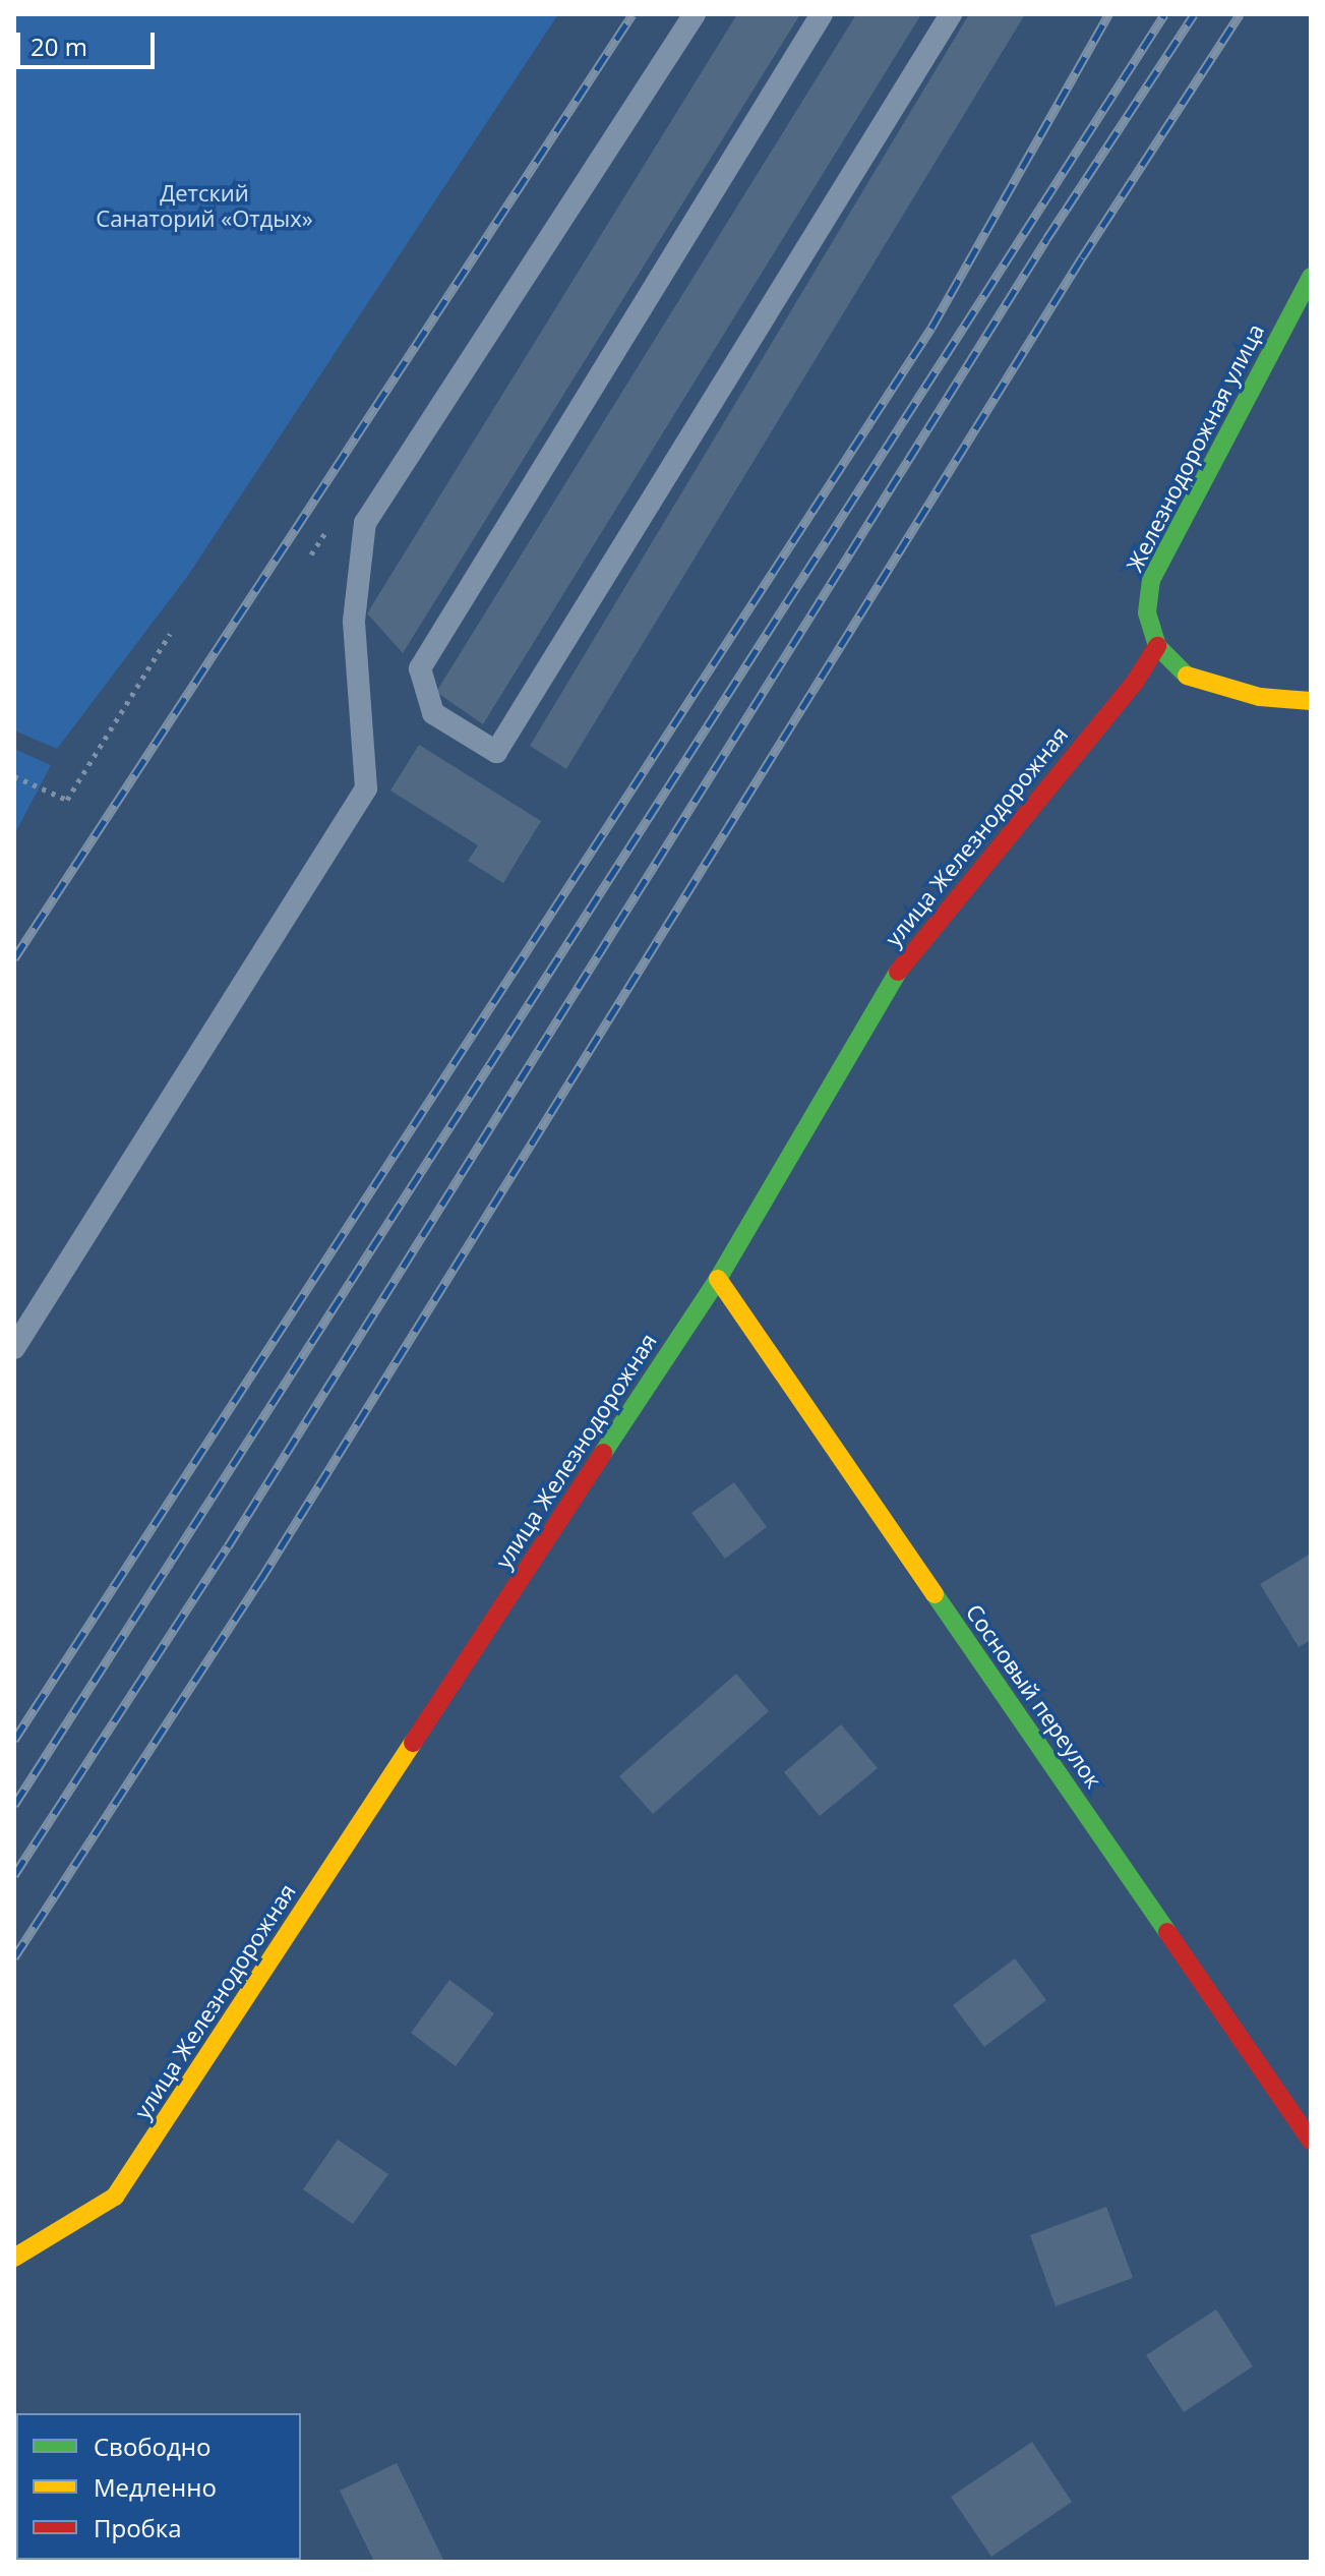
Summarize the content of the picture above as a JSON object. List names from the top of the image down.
{
  "streets": {
    "street": ["Железнодорожная улица", "улица Железнодорожная", "Сосновый переулок"]
  },
  "crossings": [
    ["Железнодорожная улица", "улица Железнодорожная"],
    ["улица Железнодорожная", "Сосновый переулок"]
  ],
  "parks": ["Детский Санаторий «Отдых»"],
  "legend": ["Свободно", "Медленно", "Пробка"],
  "scale_bar": "20 m"
}
